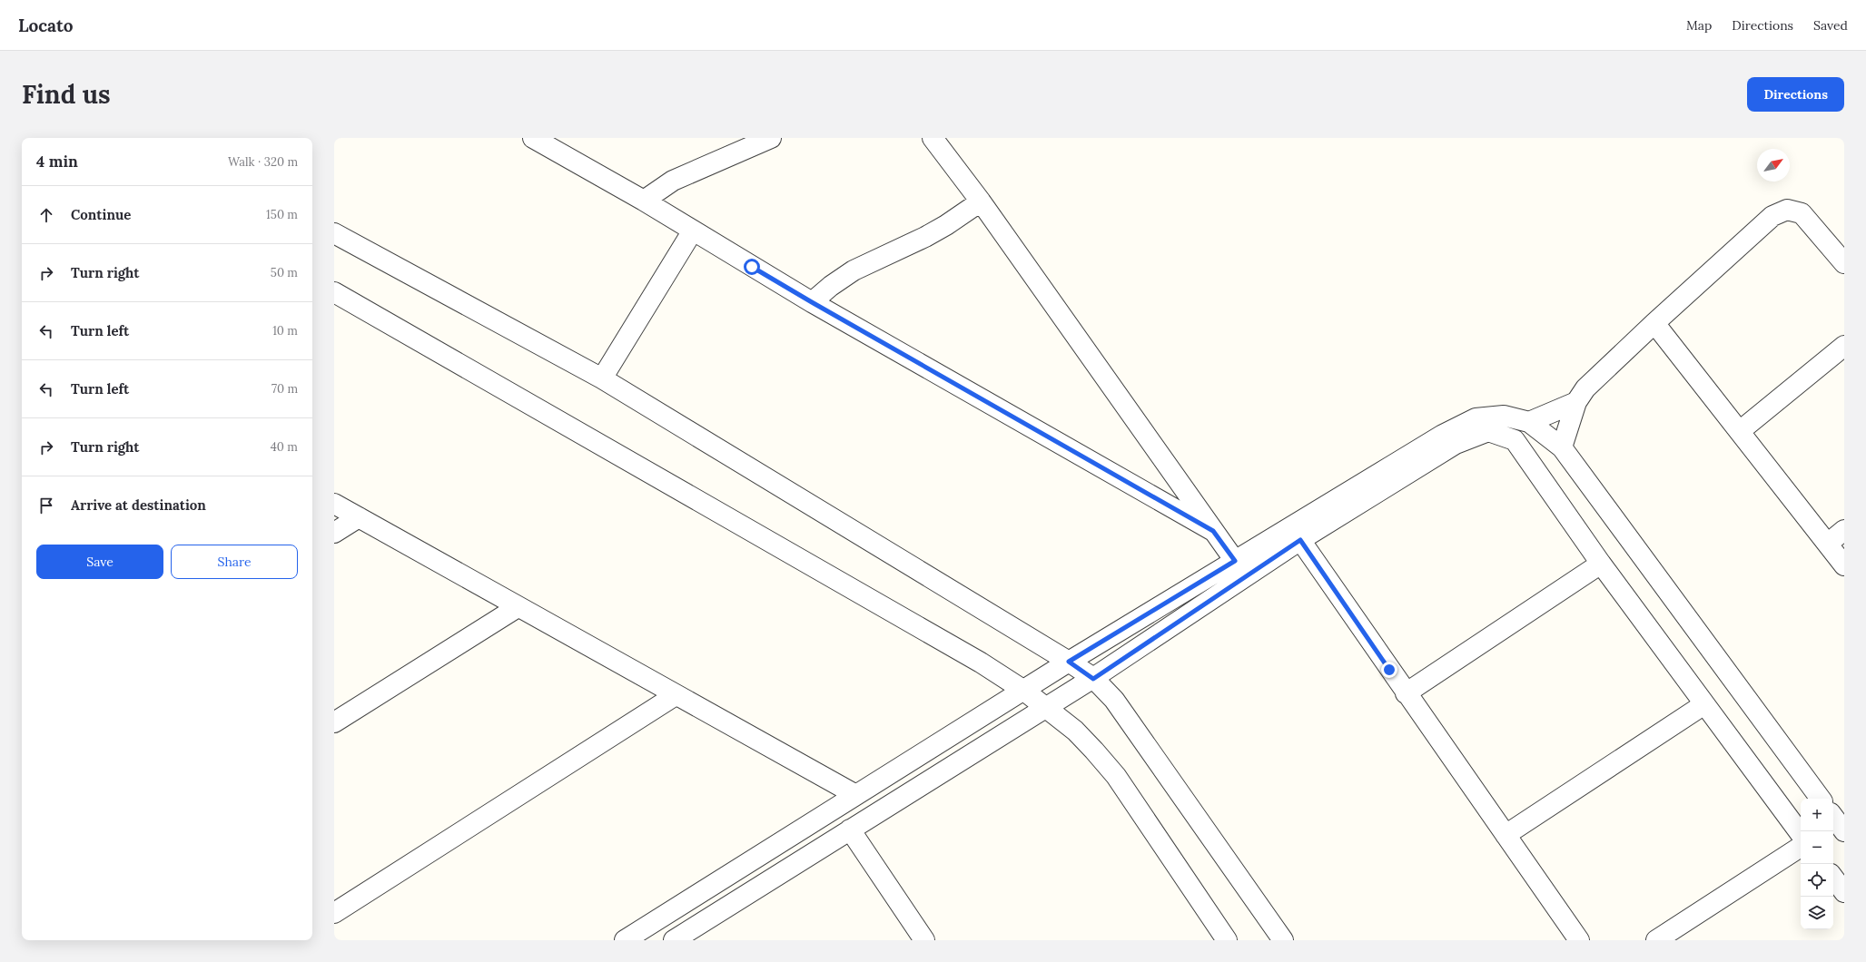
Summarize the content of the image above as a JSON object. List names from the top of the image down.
{
  "north": "top right",
  "page": {
    "header": "Locato",
    "nav": ["Map", "Directions", "Saved"],
    "buttons": [
      "Directions",
      ["Save", "Share"]
    ],
    "title": "Find us",
    "heading": ["4 min", "Walk · 320 m"],
    "list": [
      ["Continue", "150 m"],
      ["Turn right", "50 m"],
      ["Turn left", "10 m"],
      ["Turn left", "70 m"],
      ["Turn right", "40 m"],
      "Arrive at destination"
    ],
    "map_buttons": ["+", "−"]
  }
}
